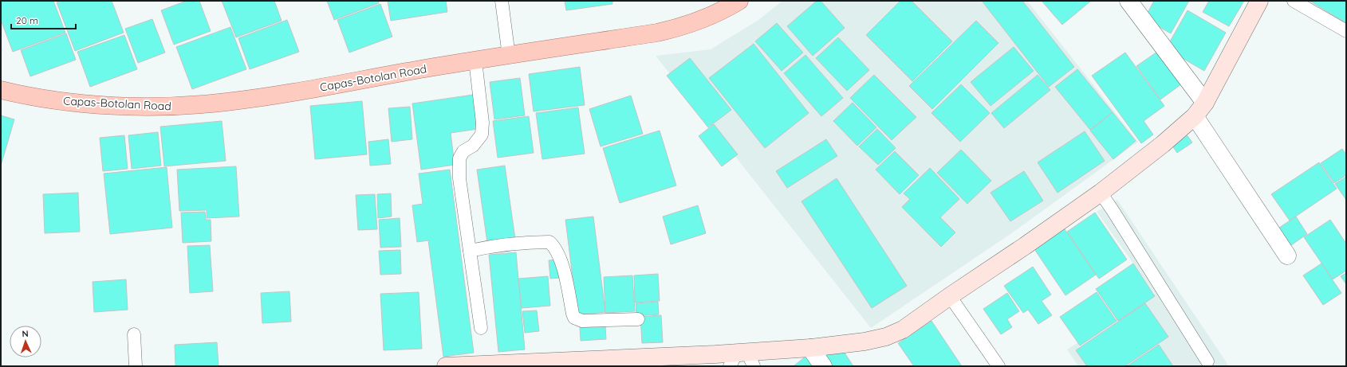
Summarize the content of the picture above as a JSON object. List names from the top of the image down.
{
  "streets": {
    "main road": ["Capas-Botolan Road"]
  },
  "scale_bar": "20 m",
  "north": "top"
}
